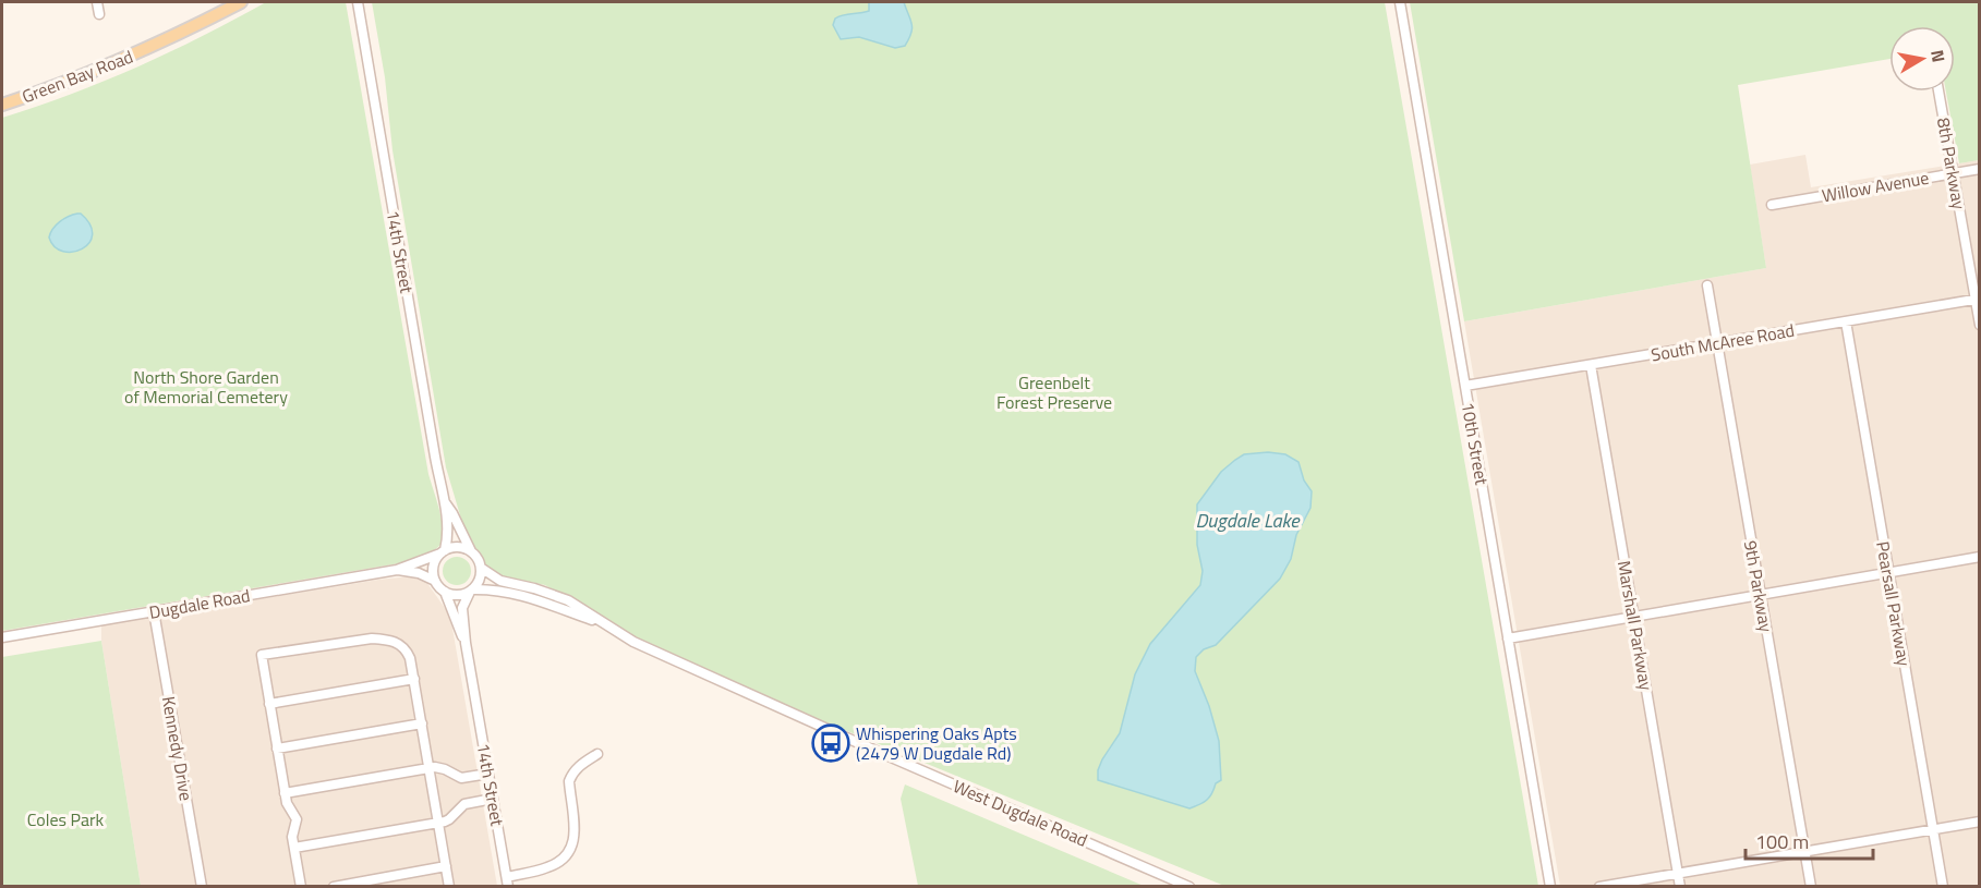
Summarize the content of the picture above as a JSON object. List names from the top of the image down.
{
  "streets": {
    "main road": ["Green Bay Road"],
    "street": [
      "8th Parkway",
      "Willow Avenue",
      "14th Street",
      "South McAree Road",
      "10th Street",
      "9th Parkway",
      "Dugdale Road",
      "Pearsall Parkway",
      "Marshall Parkway",
      "Kennedy Drive",
      "West Dugdale Road"
    ]
  },
  "crossings": [
    ["8th Parkway", "Willow Avenue"],
    ["8th Parkway", "South McAree Road"],
    ["South McAree Road", "10th Street"],
    ["South McAree Road", "9th Parkway"],
    ["South McAree Road", "Pearsall Parkway"],
    ["South McAree Road", "Marshall Parkway"],
    ["Dugdale Road", "Kennedy Drive"]
  ],
  "water": ["Dugdale Lake"],
  "parks": ["North Shore Garden of Memorial Cemetery", "Greenbelt Forest Preserve", "Coles Park"],
  "places": {
    "bus stop": ["Whispering Oaks Apts (2479 W Dugdale Rd)"]
  },
  "scale_bar": "100 m",
  "north": "right"
}
